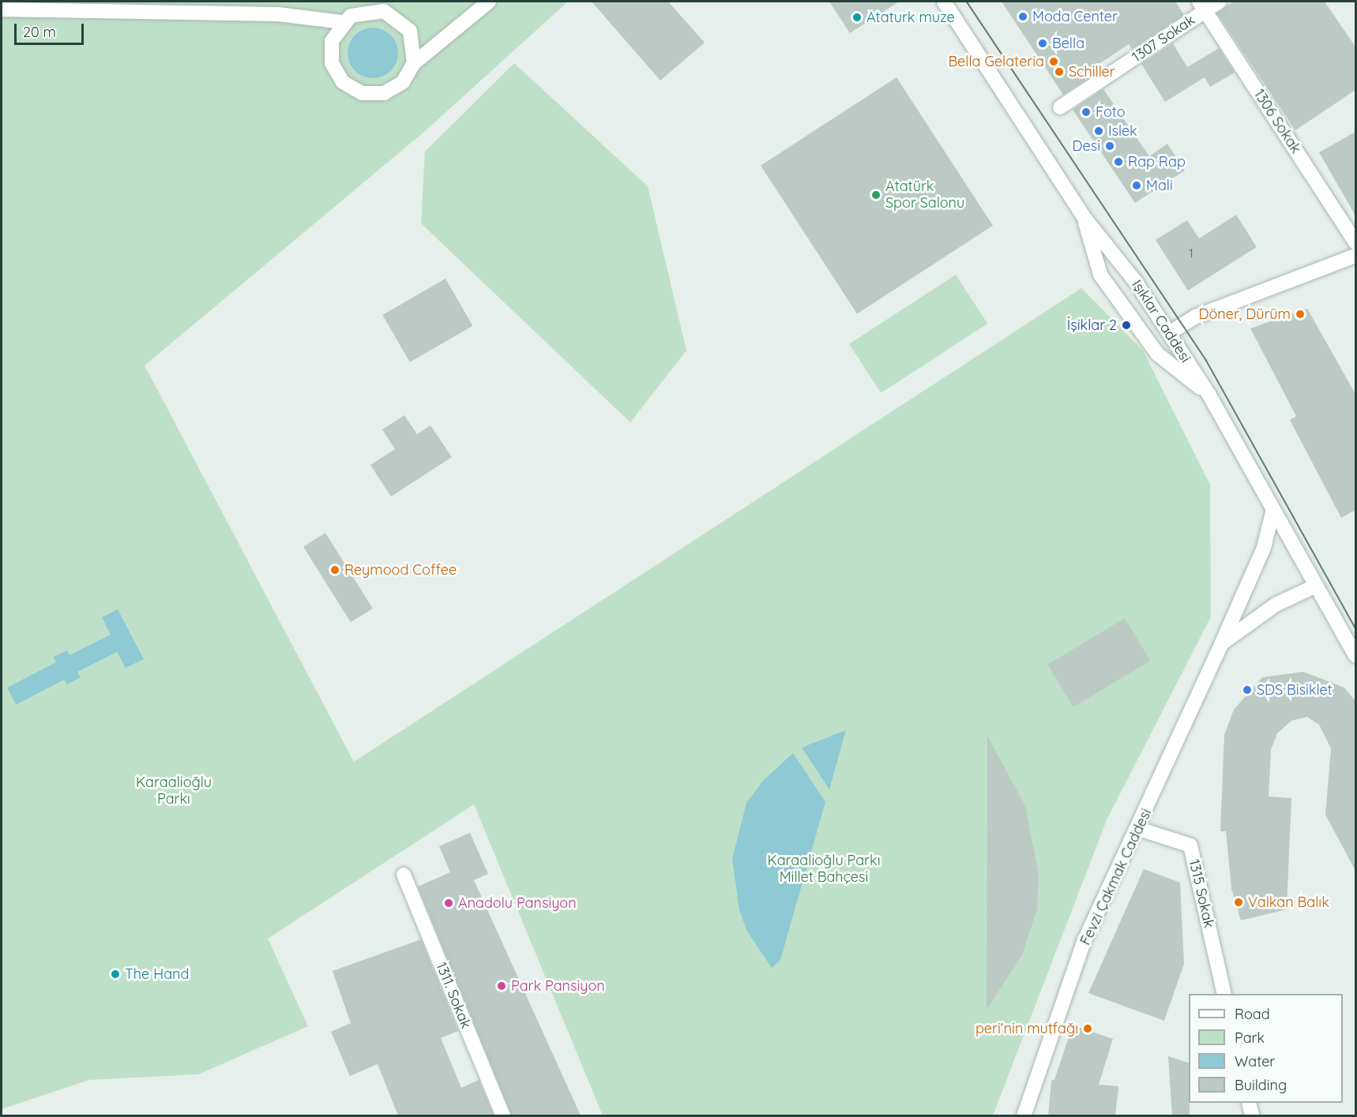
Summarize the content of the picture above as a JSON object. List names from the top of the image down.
{
  "streets": {
    "street": [
      "1307 Sokak",
      "1306 Sokak",
      "Işıklar Caddesi",
      "Fevzi Çakmak Caddesi",
      "1315 Sokak",
      "1311. Sokak"
    ]
  },
  "crossings": [
    ["1307 Sokak", "1306 Sokak"],
    ["Işıklar Caddesi", "Fevzi Çakmak Caddesi"],
    ["Fevzi Çakmak Caddesi", "1315 Sokak"]
  ],
  "parks": ["Karaalioğlu Parkı", "Karaalioğlu Parkı Millet Bahçesi"],
  "places": [
    "Moda Center",
    "Ataturk muze",
    "Bella",
    "Bella Gelateria",
    "Schiller",
    "Foto",
    "Islek",
    "Desi",
    "Rap Rap",
    "Mali",
    "Atatürk Spor Salonu",
    "Döner, Dürüm",
    "İşiklar 2",
    "Reymood Coffee",
    "SDS Bisiklet",
    "Valkan Balık",
    "Anadolu Pansiyon",
    "The Hand",
    "Park Pansiyon",
    "peri‘nin mutfağı"
  ],
  "house_numbers": ["1"],
  "legend": [
    "Road",
    "Park",
    "Water",
    "Building"
  ],
  "scale_bar": "20 m"
}
